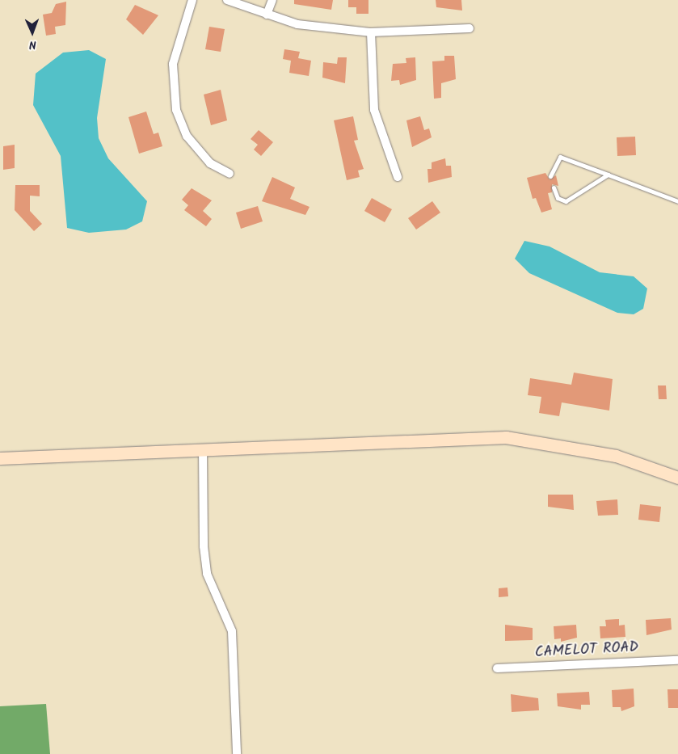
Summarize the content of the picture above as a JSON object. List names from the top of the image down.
{
  "streets": {
    "street": ["CAMELOT ROAD"]
  },
  "north": "bottom"
}
